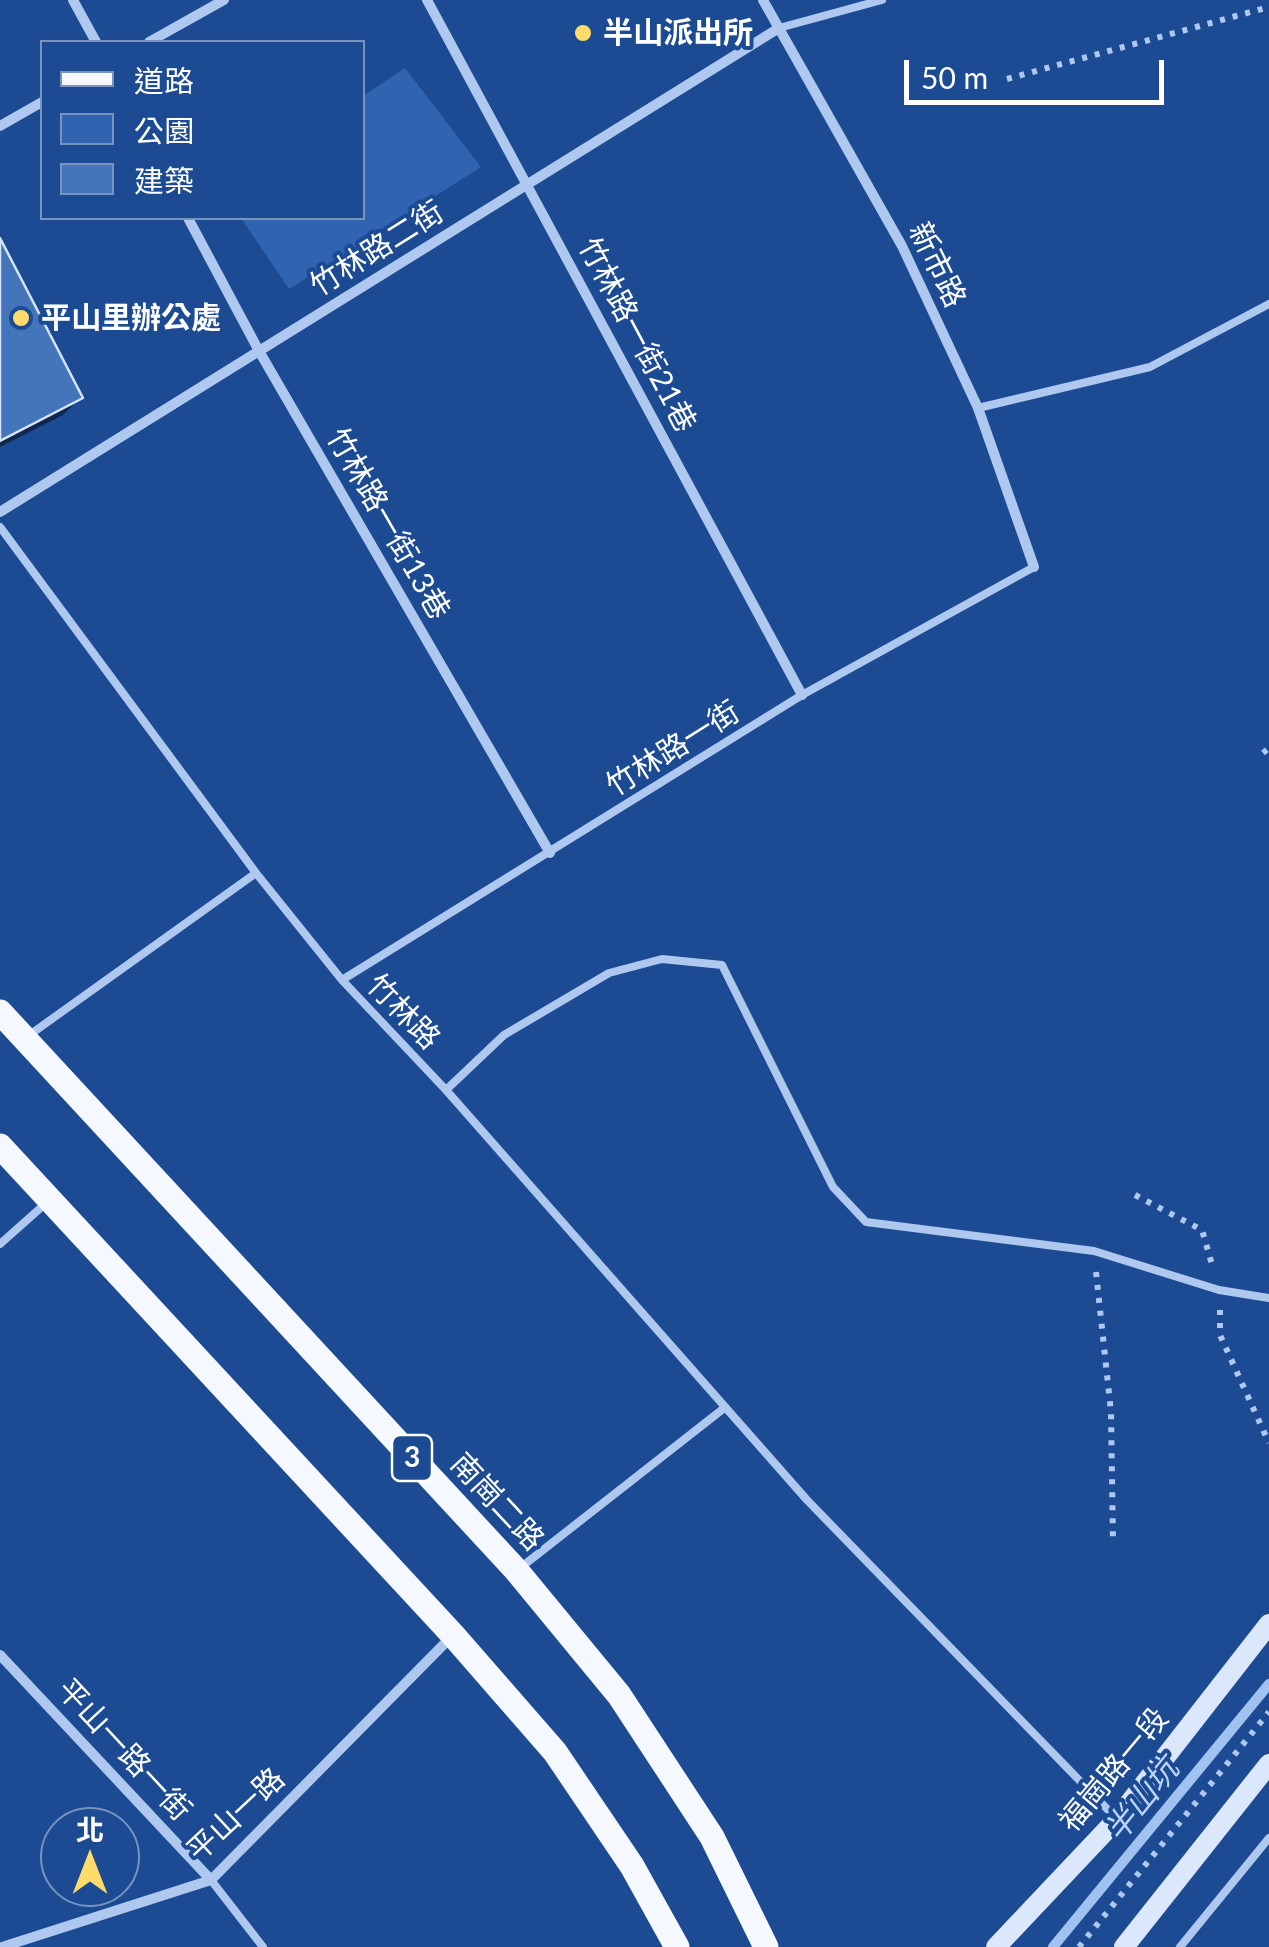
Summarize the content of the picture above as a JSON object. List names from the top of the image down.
{
  "streets": {
    "main road": ["3", "南崗二路"],
    "street": [
      "竹林路二街",
      "新市路",
      "竹林路一街21巷",
      "竹林路一街13巷",
      "平山一路一街",
      "福崗路一段",
      "平山一路"
    ],
    "lane": ["竹林路一街", "竹林路"]
  },
  "crossings": [
    ["竹林路二街", "新市路"],
    ["竹林路二街", "竹林路一街21巷"],
    ["竹林路二街", "竹林路一街13巷"],
    ["新市路", "竹林路一街"],
    ["竹林路一街21巷", "竹林路一街"],
    ["竹林路一街13巷", "竹林路一街"],
    ["竹林路一街", "竹林路"],
    ["竹林路", "福崗路一段"],
    ["平山一路一街", "平山一路"]
  ],
  "water": ["半山坑"],
  "places": ["半山派出所", "平山里辦公處"],
  "legend": ["道路", "公園", "建築"],
  "scale_bar": "50 m",
  "north": "top"
}
